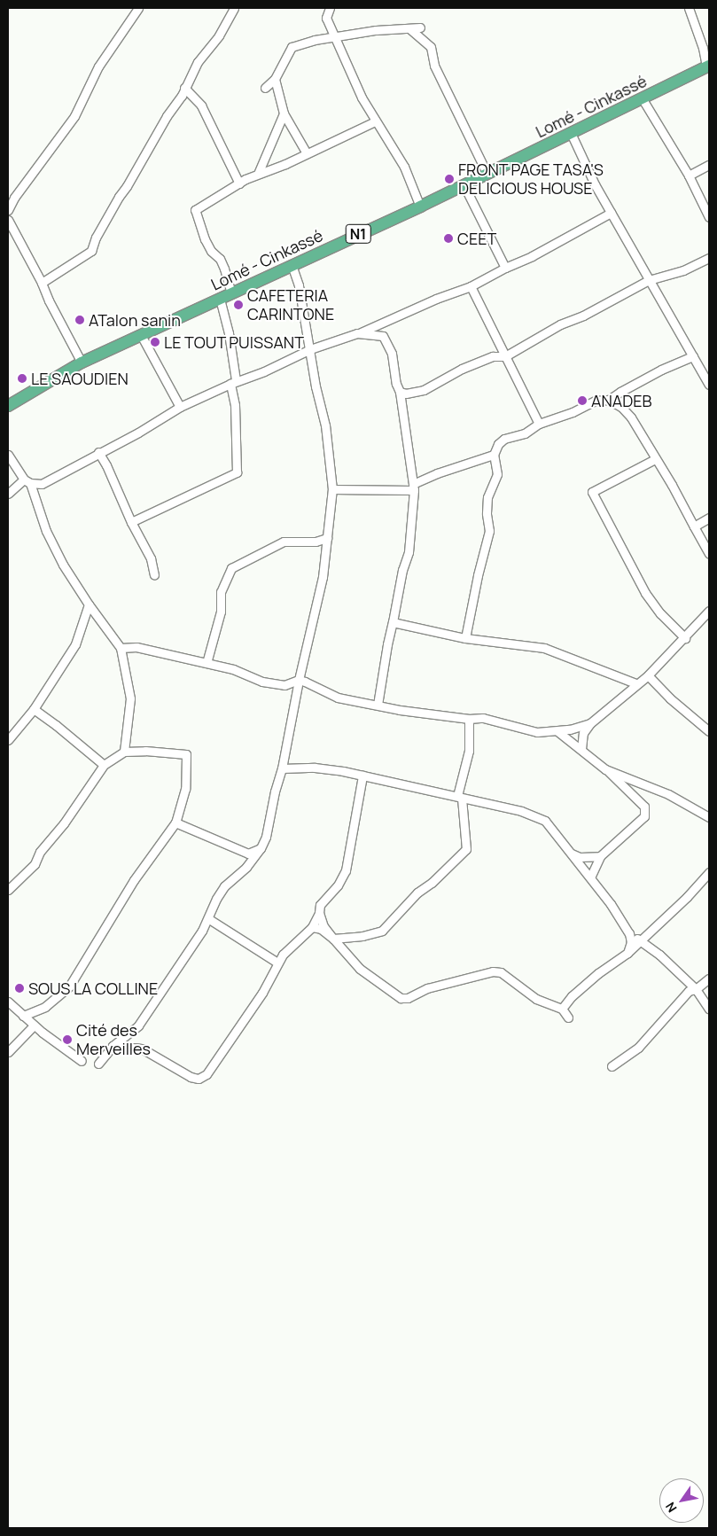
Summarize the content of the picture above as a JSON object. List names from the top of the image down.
{
  "streets": {
    "highway": ["Lomé - Cinkassé", "N1"]
  },
  "places": [
    "FRONT PAGE TASA'S DELICIOUS HOUSE",
    "CEET",
    "CAFETERIA CARINTONE",
    "ATalon sanin",
    "LE TOUT PUISSANT",
    "LE SAOUDIEN",
    "ANADEB",
    "SOUS LA COLLINE",
    "Cité des Merveilles"
  ],
  "north": "bottom left"
}
